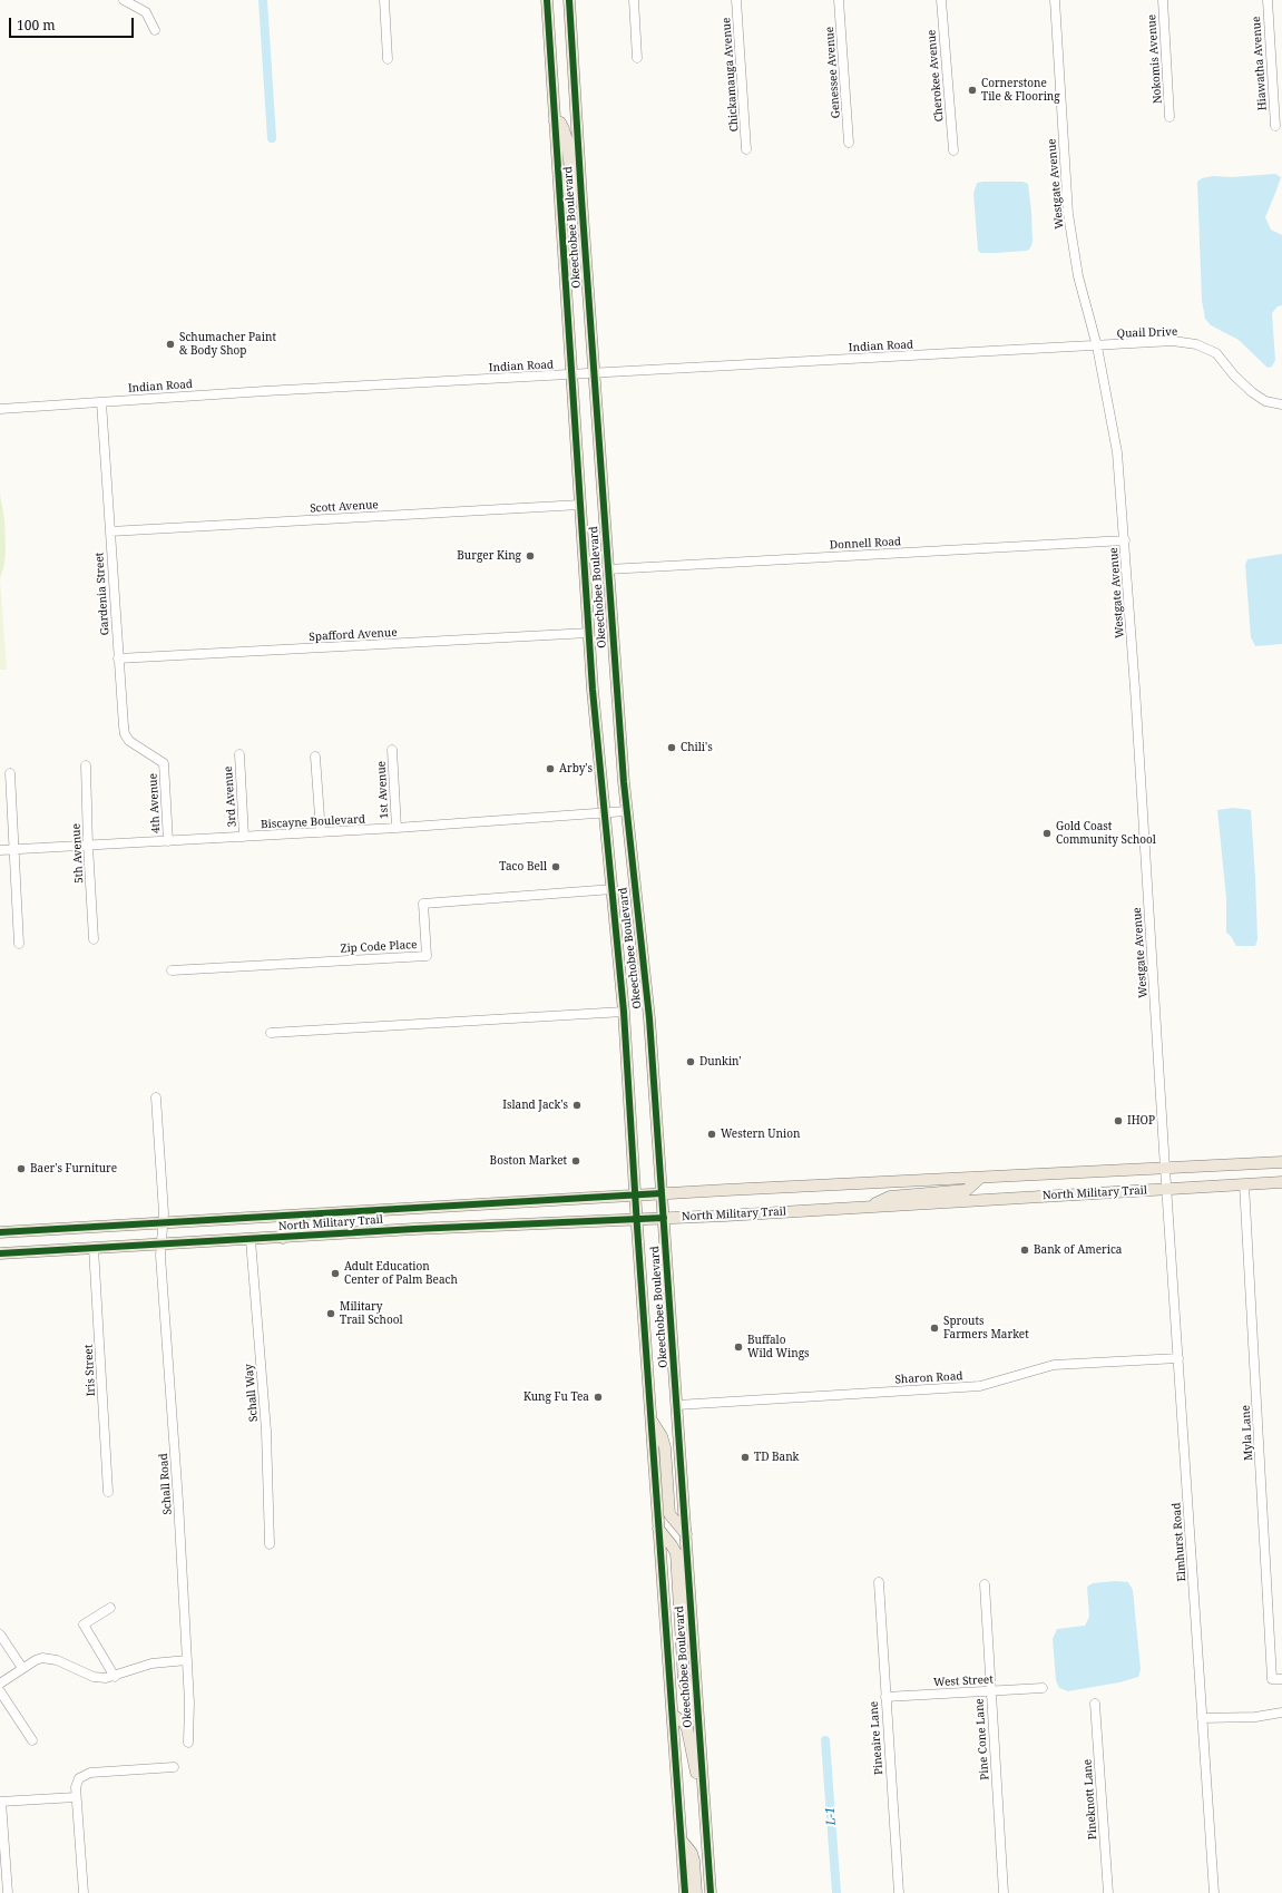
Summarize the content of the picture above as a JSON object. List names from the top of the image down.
{
  "streets": {
    "main road": ["Okeechobee Boulevard", "North Military Trail"],
    "street": [
      "Nokomis Avenue",
      "Hiawatha Avenue",
      "Genessee Avenue",
      "Chickamauga Avenue",
      "Cherokee Avenue",
      "Westgate Avenue",
      "Quail Drive",
      "Indian Road",
      "Scott Avenue",
      "Donnell Road",
      "Gardenia Street",
      "Spafford Avenue",
      "1st Avenue",
      "3rd Avenue",
      "4th Avenue",
      "Biscayne Boulevard",
      "5th Avenue",
      "Zip Code Place",
      "Iris Street",
      "Sharon Road",
      "Schall Way",
      "Myla Lane",
      "Schall Road",
      "Elmhurst Road",
      "West Street",
      "Pineaire Lane",
      "Pine Cone Lane",
      "Pineknott Lane"
    ]
  },
  "crossings": [
    ["Westgate Avenue", "Quail Drive"],
    ["Westgate Avenue", "Indian Road"],
    ["Westgate Avenue", "Donnell Road"],
    ["Westgate Avenue", "North Military Trail"],
    ["Westgate Avenue", "Elmhurst Road"],
    ["Okeechobee Boulevard", "Indian Road"],
    ["Okeechobee Boulevard", "Scott Avenue"],
    ["Okeechobee Boulevard", "Donnell Road"],
    ["Okeechobee Boulevard", "Spafford Avenue"],
    ["Okeechobee Boulevard", "Biscayne Boulevard"],
    ["Okeechobee Boulevard", "Zip Code Place"],
    ["Okeechobee Boulevard", "North Military Trail"],
    ["Okeechobee Boulevard", "Sharon Road"],
    ["Quail Drive", "Indian Road"],
    ["Indian Road", "Gardenia Street"],
    ["Scott Avenue", "Gardenia Street"],
    ["Gardenia Street", "Spafford Avenue"],
    ["Gardenia Street", "4th Avenue"],
    ["1st Avenue", "Biscayne Boulevard"],
    ["3rd Avenue", "Biscayne Boulevard"],
    ["4th Avenue", "Biscayne Boulevard"],
    ["Biscayne Boulevard", "5th Avenue"],
    ["North Military Trail", "Iris Street"],
    ["North Military Trail", "Schall Way"],
    ["North Military Trail", "Myla Lane"],
    ["North Military Trail", "Schall Road"],
    ["North Military Trail", "Elmhurst Road"],
    ["Sharon Road", "Elmhurst Road"],
    ["West Street", "Pineaire Lane"],
    ["West Street", "Pine Cone Lane"]
  ],
  "water": ["L-1"],
  "places": [
    "Cornerstone Tile & Flooring",
    "Schumacher Paint & Body Shop",
    "Burger King",
    "Chili's",
    "Arby's",
    "Gold Coast Community School",
    "Taco Bell",
    "Dunkin'",
    "Island Jack's",
    "IHOP",
    "Western Union",
    "Boston Market",
    "Baer's Furniture",
    "Bank of America",
    "Adult Education Center of Palm Beach",
    "Military Trail School",
    "Sprouts Farmers Market",
    "Buffalo Wild Wings",
    "Kung Fu Tea",
    "TD Bank"
  ],
  "scale_bar": "100 m"
}
